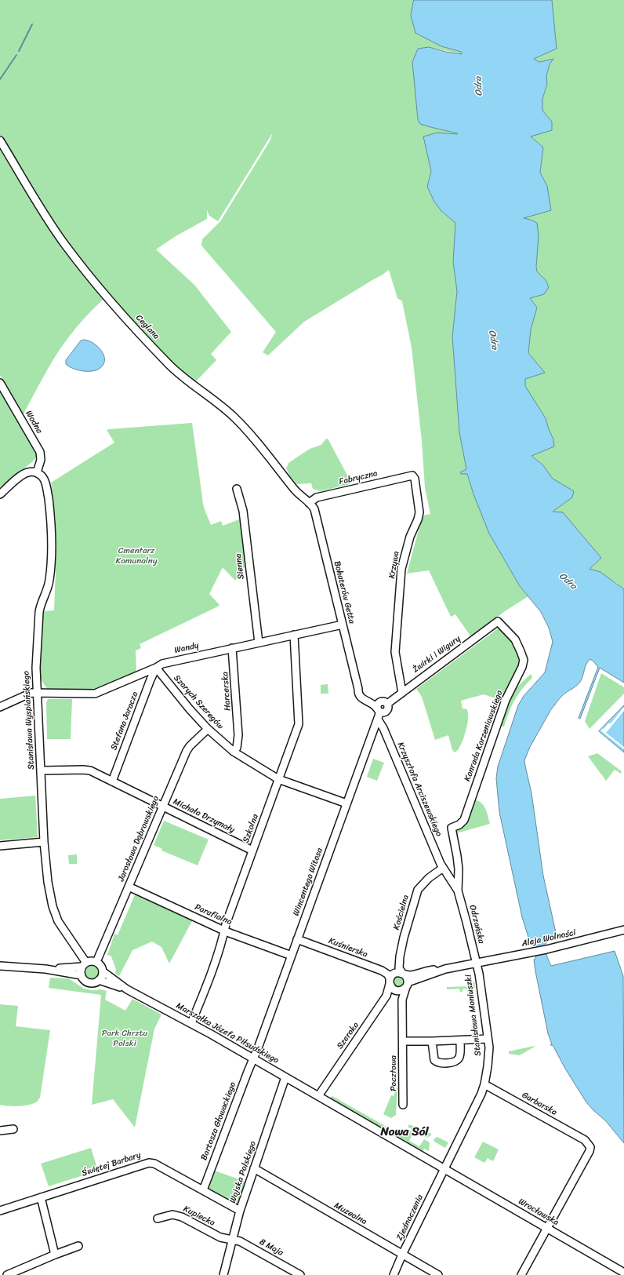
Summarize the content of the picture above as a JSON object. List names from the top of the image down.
{
  "streets": {
    "street": [
      "Ceglana",
      "Wodna",
      "Fabryczna",
      "Krzywa",
      "Sienna",
      "Bohaterów Getta",
      "Wandy",
      "Żwirki i Wigury",
      "Harcerska",
      "Szarych Szeregów",
      "Stanisława Wyspiańskiego",
      "Stefana Jaracza",
      "Konrada Korzeniowskiego",
      "Krzysztofa Arciszewskiego",
      "Michała Drzymały",
      "Szkolna",
      "Jarosława Dąbrowskiego",
      "Wincentego Witosa",
      "Kościelna",
      "Parafialna",
      "Odrzańska",
      "Aleja Wolności",
      "Kuśnierska",
      "Stanisława Moniuszki",
      "Marszałka Józefa Piłsudskiego",
      "Szeroka",
      "Pocztowa",
      "Garbarska",
      "Bartosza Głowackiego",
      "Świętej Barbary",
      "Wojska Polskiego",
      "Wrocławska",
      "Muzealna",
      "Kupiecka",
      "Zjednoczenia",
      "8 Maja"
    ]
  },
  "crossings": [
    ["Ceglana", "Fabryczna"],
    ["Ceglana", "Bohaterów Getta"],
    ["Wodna", "Stanisława Wyspiańskiego"],
    ["Fabryczna", "Krzywa"],
    ["Fabryczna", "Bohaterów Getta"],
    ["Krzywa", "Żwirki i Wigury"],
    ["Sienna", "Wandy"],
    ["Bohaterów Getta", "Wandy"],
    ["Bohaterów Getta", "Wincentego Witosa"],
    ["Wandy", "Harcerska"],
    ["Wandy", "Szarych Szeregów"],
    ["Wandy", "Stanisława Wyspiańskiego"],
    ["Wandy", "Stefana Jaracza"],
    ["Wandy", "Szkolna"],
    ["Żwirki i Wigury", "Konrada Korzeniowskiego"],
    ["Żwirki i Wigury", "Wincentego Witosa"],
    ["Harcerska", "Szarych Szeregów"],
    ["Szarych Szeregów", "Stefana Jaracza"],
    ["Szarych Szeregów", "Szkolna"],
    ["Szarych Szeregów", "Jarosława Dąbrowskiego"],
    ["Szarych Szeregów", "Wincentego Witosa"],
    ["Stanisława Wyspiańskiego", "Michała Drzymały"],
    ["Stanisława Wyspiańskiego", "Jarosława Dąbrowskiego"],
    ["Stanisława Wyspiańskiego", "Marszałka Józefa Piłsudskiego"],
    ["Stefana Jaracza", "Michała Drzymały"],
    ["Konrada Korzeniowskiego", "Odrzańska"],
    ["Krzysztofa Arciszewskiego", "Wincentego Witosa"],
    ["Krzysztofa Arciszewskiego", "Kościelna"],
    ["Krzysztofa Arciszewskiego", "Odrzańska"],
    ["Michała Drzymały", "Szkolna"],
    ["Michała Drzymały", "Jarosława Dąbrowskiego"],
    ["Szkolna", "Parafialna"],
    ["Szkolna", "Marszałka Józefa Piłsudskiego"],
    ["Jarosława Dąbrowskiego", "Parafialna"],
    ["Jarosława Dąbrowskiego", "Marszałka Józefa Piłsudskiego"],
    ["Wincentego Witosa", "Parafialna"],
    ["Wincentego Witosa", "Kuśnierska"],
    ["Wincentego Witosa", "Marszałka Józefa Piłsudskiego"],
    ["Wincentego Witosa", "Bartosza Głowackiego"],
    ["Kościelna", "Odrzańska"],
    ["Kościelna", "Kuśnierska"],
    ["Kościelna", "Szeroka"],
    ["Kościelna", "Pocztowa"],
    ["Odrzańska", "Aleja Wolności"],
    ["Odrzańska", "Stanisława Moniuszki"],
    ["Aleja Wolności", "Stanisława Moniuszki"],
    ["Kuśnierska", "Szeroka"],
    ["Kuśnierska", "Pocztowa"],
    ["Stanisława Moniuszki", "Garbarska"],
    ["Stanisława Moniuszki", "Wrocławska"],
    ["Stanisława Moniuszki", "Zjednoczenia"],
    ["Marszałka Józefa Piłsudskiego", "Szeroka"],
    ["Marszałka Józefa Piłsudskiego", "Bartosza Głowackiego"],
    ["Marszałka Józefa Piłsudskiego", "Wojska Polskiego"],
    ["Marszałka Józefa Piłsudskiego", "Wrocławska"],
    ["Szeroka", "Pocztowa"],
    ["Szeroka", "Wrocławska"],
    ["Garbarska", "Wrocławska"],
    ["Bartosza Głowackiego", "Świętej Barbary"],
    ["Świętej Barbary", "Wojska Polskiego"],
    ["Wojska Polskiego", "Muzealna"],
    ["Wojska Polskiego", "Kupiecka"],
    ["Wojska Polskiego", "8 Maja"],
    ["Wrocławska", "Zjednoczenia"],
    ["Muzealna", "Zjednoczenia"],
    ["Kupiecka", "8 Maja"]
  ],
  "districts": ["Nowa Sól"],
  "water": ["Odra"],
  "parks": ["Cmentarz Komunalny", "Park Chrztu Polski"]
}
